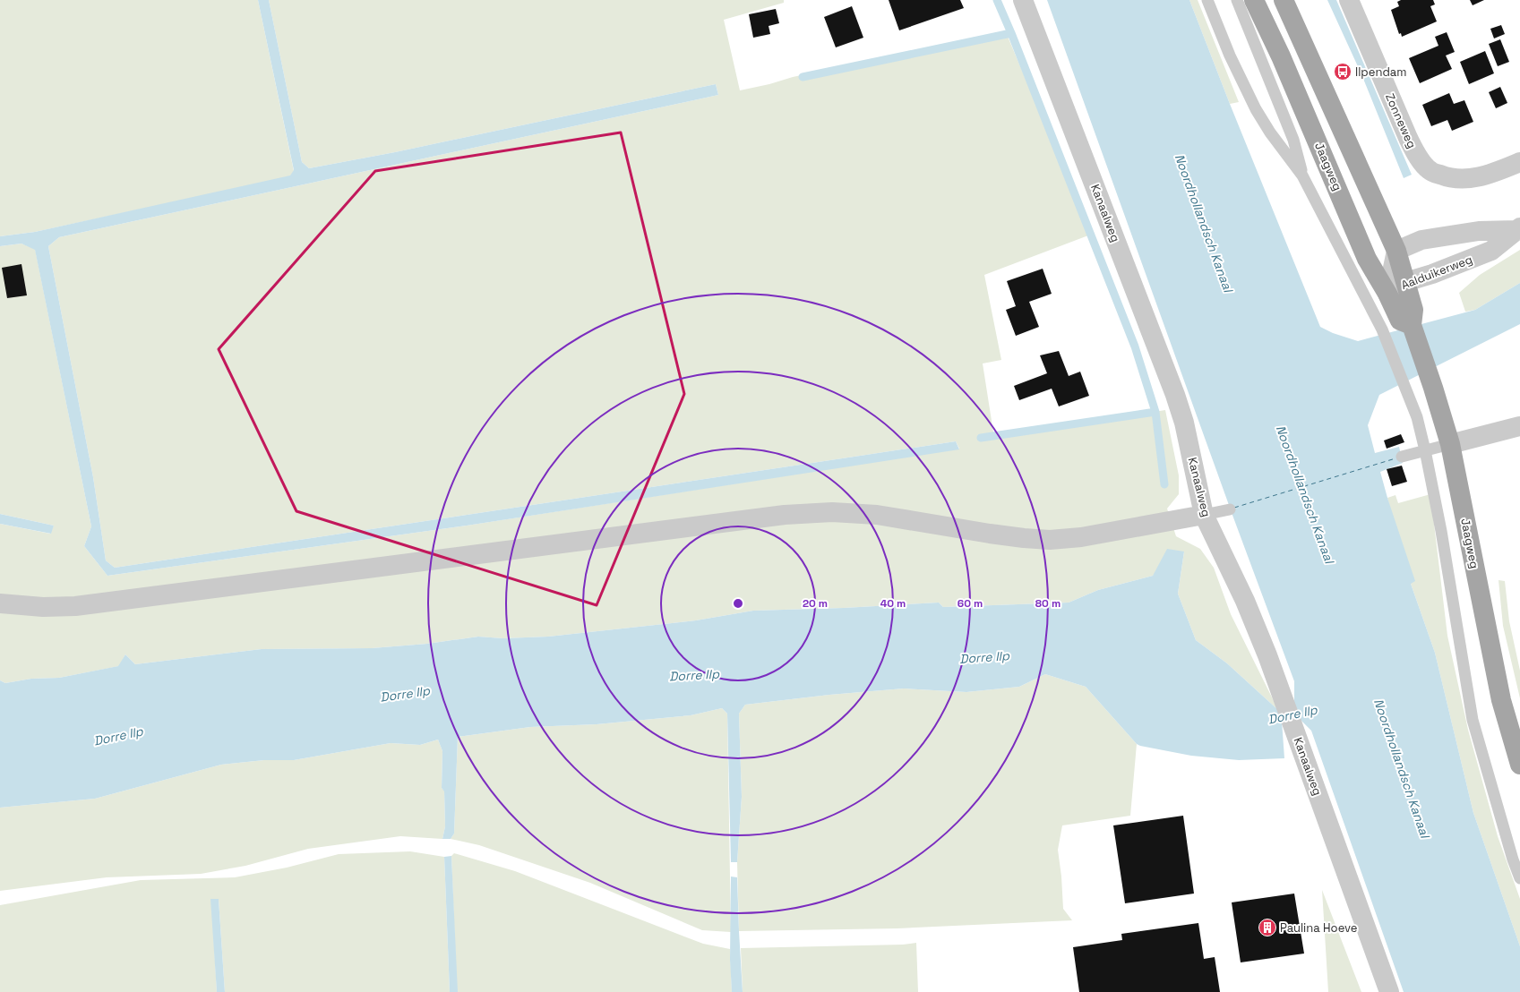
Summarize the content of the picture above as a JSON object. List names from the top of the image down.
{
  "streets": {
    "main road": ["Jaagweg"],
    "street": ["Zonneweg", "Kanaalweg", "Aalduikerweg"]
  },
  "crossings": [
    ["Jaagweg", "Aalduikerweg"]
  ],
  "water": ["Noordhollandsch Kanaal", "Dorre Ilp"],
  "places": {
    "bus stop": ["Ilpendam"],
    "building": ["Paulina Hoeve"]
  },
  "rings": [
    "20 m",
    "40 m",
    "60 m",
    "80 m"
  ]
}
